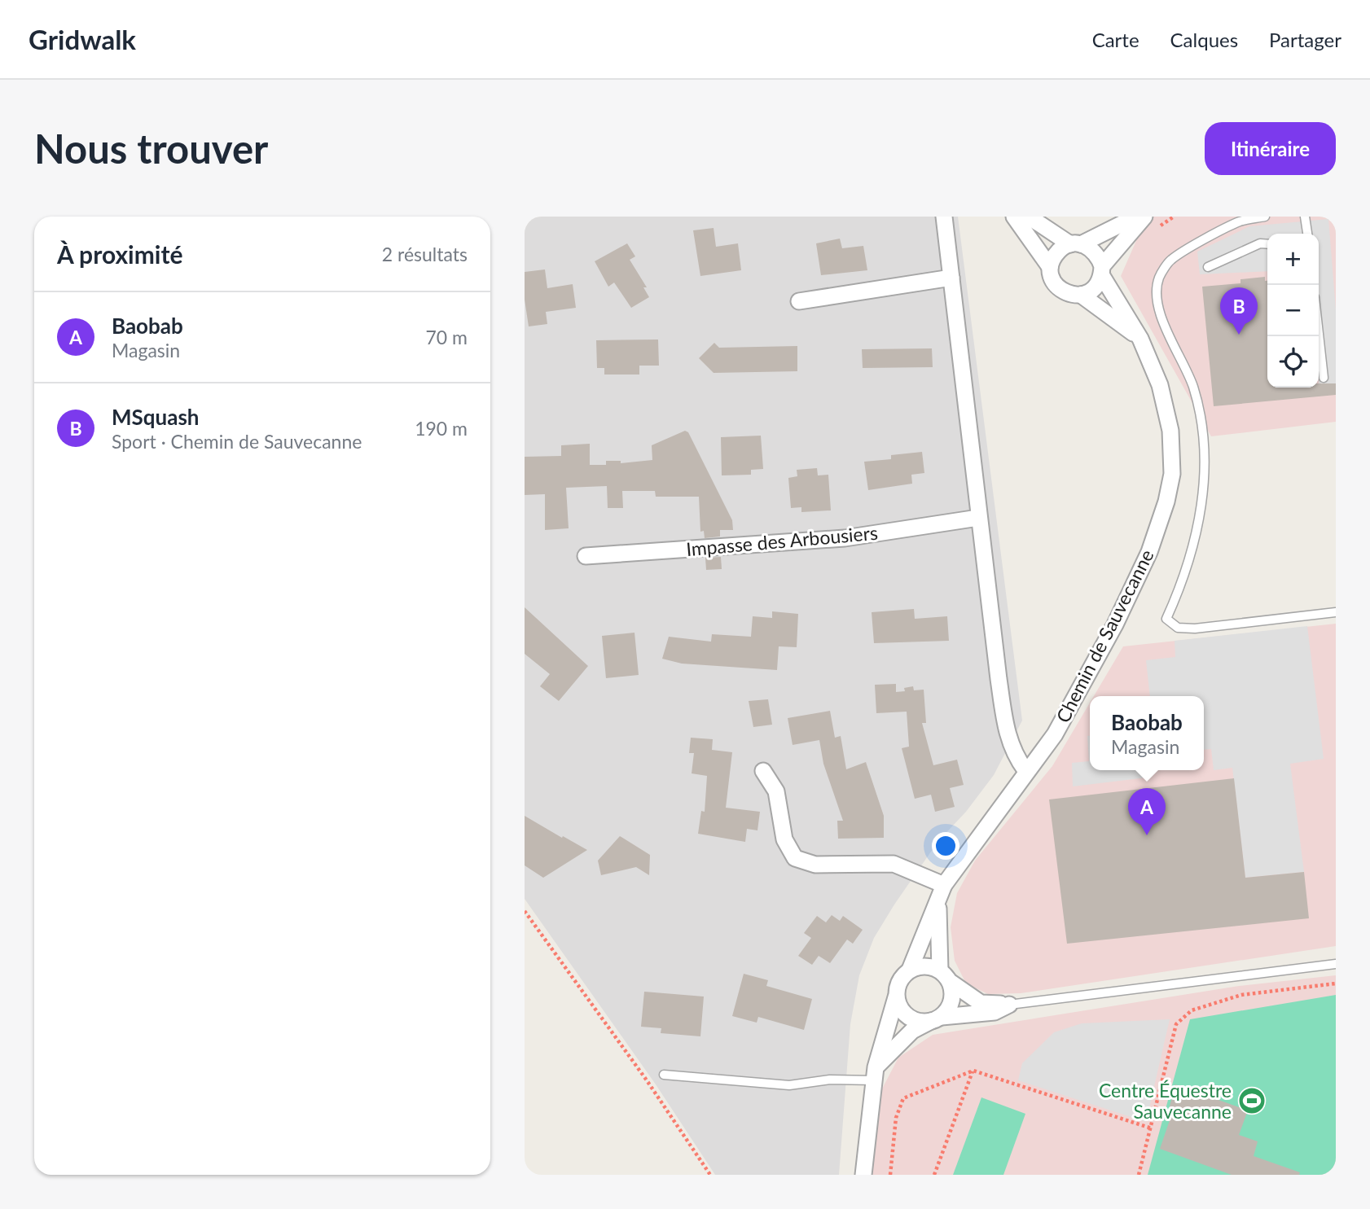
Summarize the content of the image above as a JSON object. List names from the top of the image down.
{
  "streets": {
    "street": ["Impasse des Arbousiers", "Chemin de Sauvecanne"]
  },
  "places": {
    "sports": ["Centre Équestre Sauvecanne"]
  },
  "page": {
    "header": "Gridwalk",
    "nav": ["Carte", "Calques", "Partager"],
    "buttons": "Itinéraire",
    "title": "Nous trouver",
    "heading": ["À proximité", "2 résultats"],
    "map_buttons": ["+", "−"],
    "pins": ["B", "A"],
    "list": [
      {
        "mark": "A",
        "name": "Baobab",
        "note": "Magasin",
        "value": "70 m"
      },
      {
        "mark": "B",
        "name": "MSquash",
        "note": "Sport · Chemin de Sauvecanne",
        "value": "190 m"
      }
    ],
    "popup": ["Baobab", "Magasin"]
  }
}
